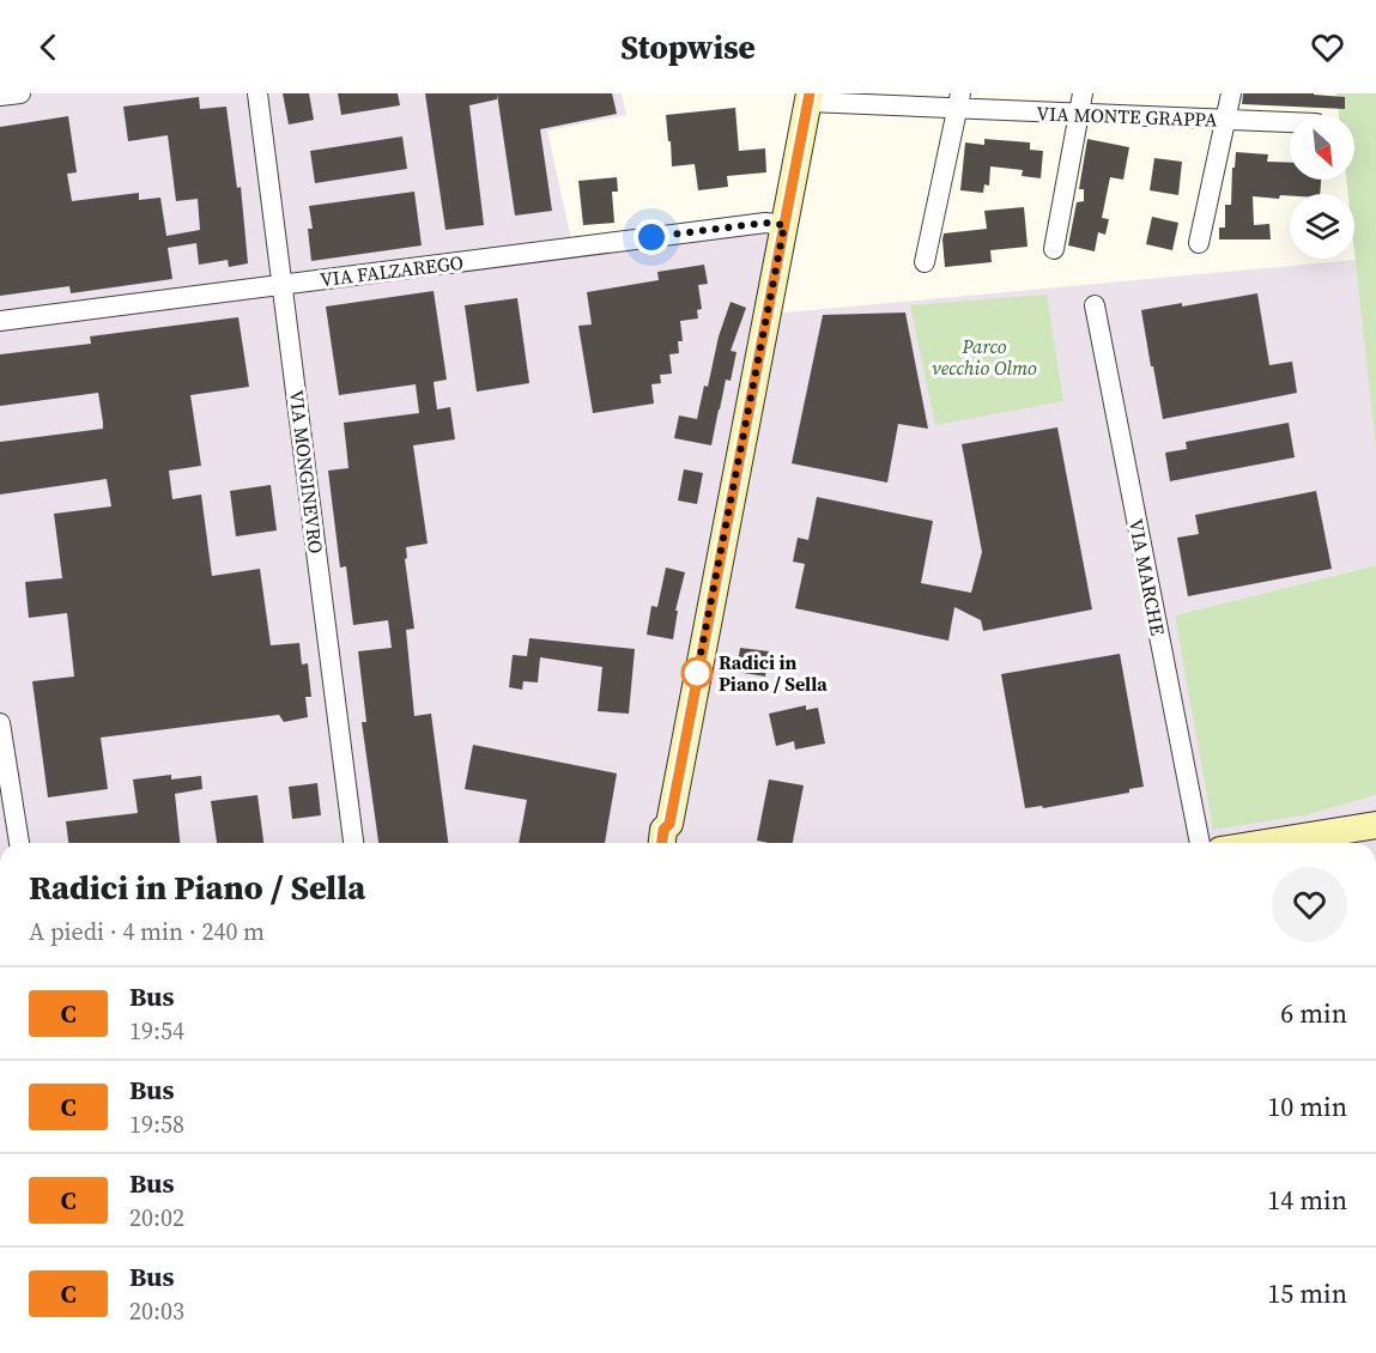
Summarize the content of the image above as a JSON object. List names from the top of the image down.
{
  "streets": {
    "street": [
      "VIA MONTE GRAPPA",
      "VIA FALZAREGO",
      "VIA MONGINEVRO",
      "VIA MARCHE"
    ]
  },
  "crossings": [
    ["VIA FALZAREGO", "VIA MONGINEVRO"]
  ],
  "parks": ["Parco vecchio Olmo"],
  "places": ["Radici in Piano / Sella"],
  "lines": ["bus line C"],
  "north": "bottom right",
  "page": {
    "header": "Stopwise",
    "heading": ["Radici in Piano / Sella", "A piedi · 4 min · 240 m"],
    "list": [
      {
        "mark": "C",
        "name": "Bus",
        "note": "19:54",
        "value": "6 min"
      },
      {
        "mark": "C",
        "name": "Bus",
        "note": "19:58",
        "value": "10 min"
      },
      {
        "mark": "C",
        "name": "Bus",
        "note": "20:02",
        "value": "14 min"
      },
      {
        "mark": "C",
        "name": "Bus",
        "note": "20:03",
        "value": "15 min"
      }
    ]
  }
}
